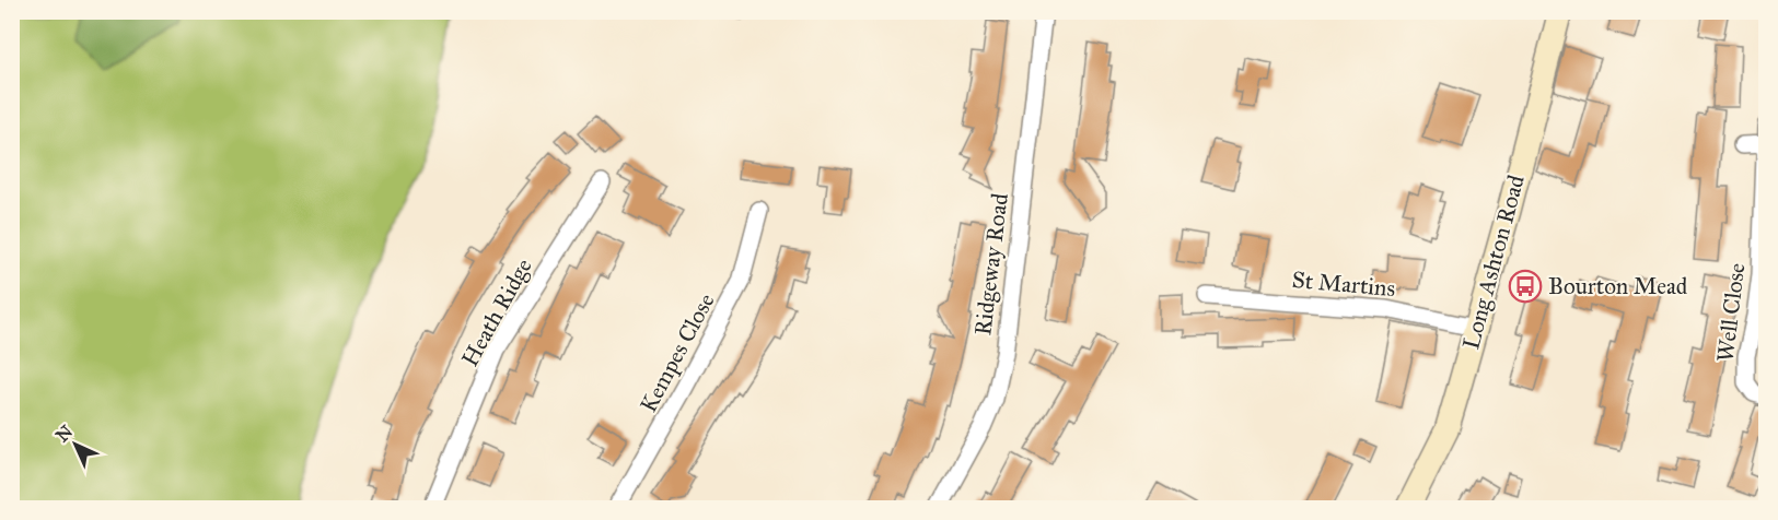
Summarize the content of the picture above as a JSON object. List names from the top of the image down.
{
  "streets": {
    "street": [
      "Long Ashton Road",
      "Ridgeway Road",
      "St Martins",
      "Heath Ridge",
      "Well Close",
      "Kempes Close"
    ]
  },
  "crossings": [
    ["Long Ashton Road", "St Martins"]
  ],
  "places": {
    "bus stop": ["Bourton Mead"]
  },
  "north": "top left"
}
